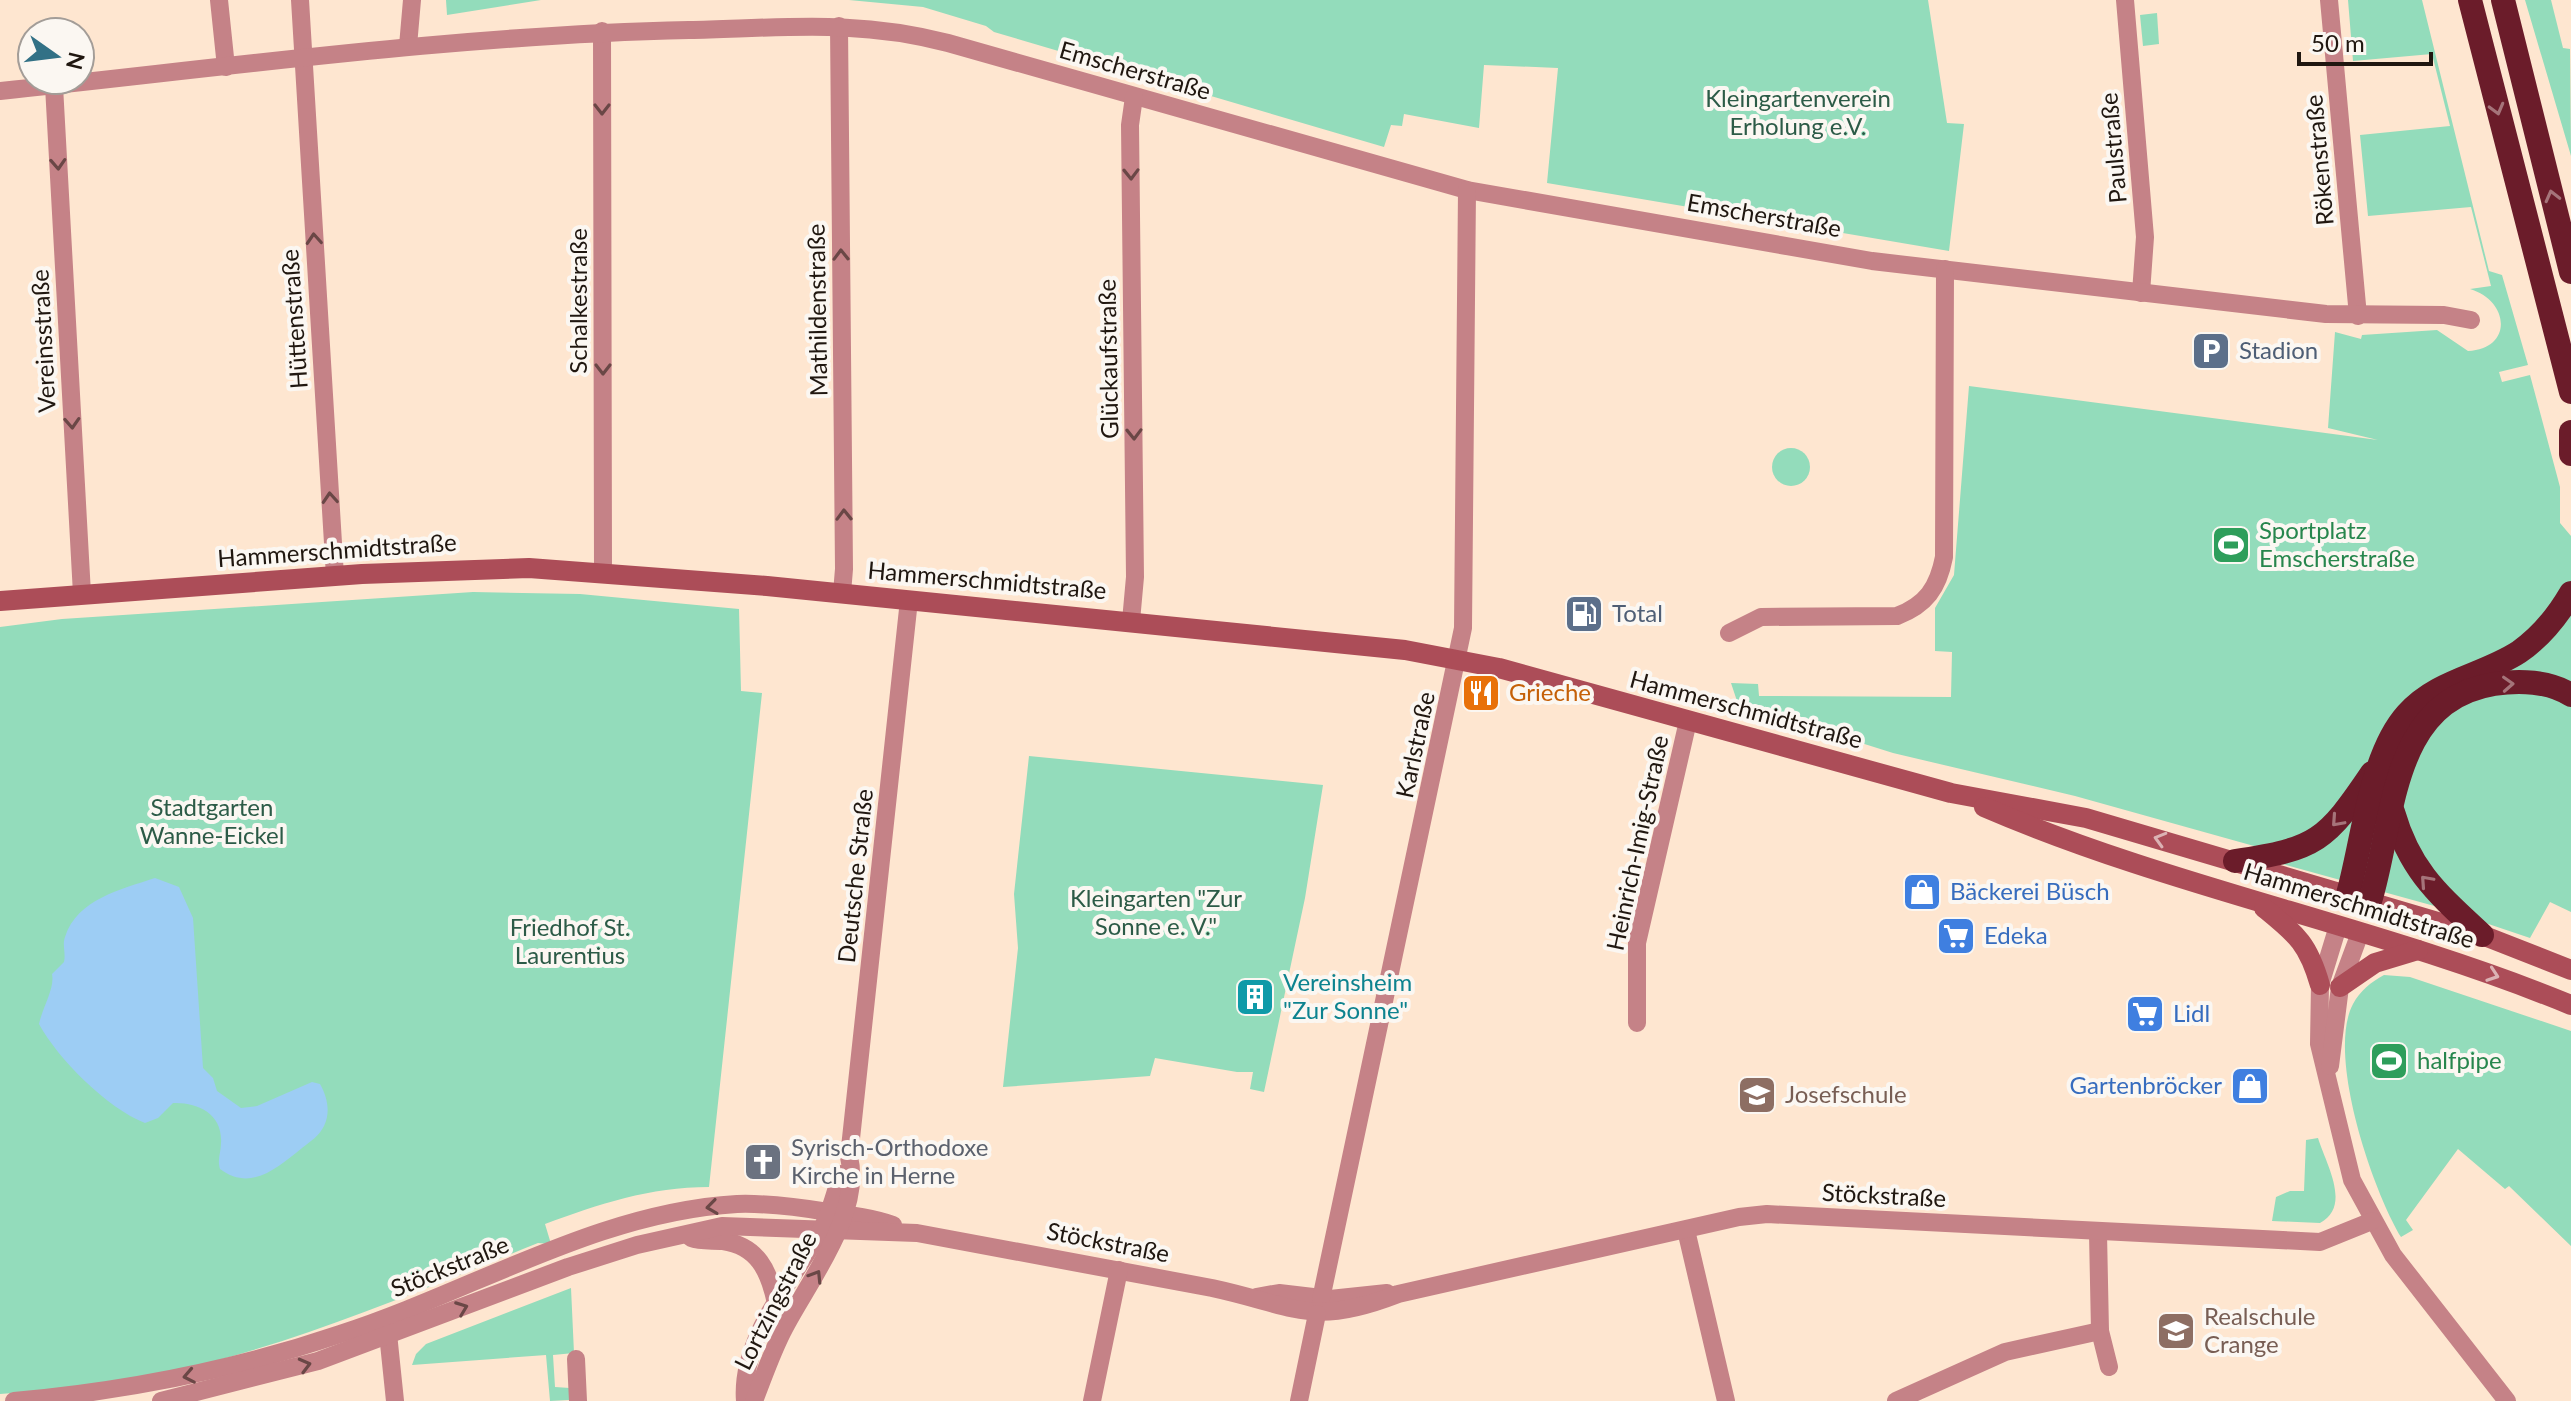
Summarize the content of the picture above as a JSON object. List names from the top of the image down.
{
  "streets": {
    "main road": ["Hammerschmidtstraße"],
    "street": [
      "Emscherstraße",
      "Paulstraße",
      "Rökenstraße",
      "Schalkestraße",
      "Mathildenstraße",
      "Hüttenstraße",
      "Vereinsstraße",
      "Glückaufstraße",
      "Karlstraße",
      "Heinrich-Imig-Straße",
      "Deutsche Straße",
      "Stöckstraße",
      "Lortzingstraße"
    ]
  },
  "crossings": [
    ["Emscherstraße", "Paulstraße"],
    ["Emscherstraße", "Rökenstraße"],
    ["Emscherstraße", "Schalkestraße"],
    ["Emscherstraße", "Mathildenstraße"],
    ["Emscherstraße", "Hüttenstraße"],
    ["Emscherstraße", "Glückaufstraße"],
    ["Emscherstraße", "Karlstraße"],
    ["Schalkestraße", "Hammerschmidtstraße"],
    ["Mathildenstraße", "Hammerschmidtstraße"],
    ["Hüttenstraße", "Hammerschmidtstraße"],
    ["Vereinsstraße", "Hammerschmidtstraße"],
    ["Glückaufstraße", "Hammerschmidtstraße"],
    ["Hammerschmidtstraße", "Karlstraße"],
    ["Hammerschmidtstraße", "Heinrich-Imig-Straße"],
    ["Hammerschmidtstraße", "Deutsche Straße"],
    ["Karlstraße", "Stöckstraße"],
    ["Deutsche Straße", "Lortzingstraße"],
    ["Stöckstraße", "Lortzingstraße"]
  ],
  "one_way": [
    "Schalkestraße",
    "Mathildenstraße",
    "Hüttenstraße",
    "Vereinsstraße",
    "Glückaufstraße"
  ],
  "parks": [
    "Kleingartenverein Erholung e.V.",
    "Stadtgarten Wanne-Eickel",
    "Kleingarten \"Zur Sonne e. V.\"",
    "Friedhof St. Laurentius"
  ],
  "places": {
    "parking": ["Stadion"],
    "sports": ["Sportplatz Emscherstraße", "halfpipe"],
    "fuel station": ["Total"],
    "restaurant": ["Grieche"],
    "shop": ["Bäckerei Büsch", "Gartenbröcker"],
    "supermarket": ["Edeka", "Lidl"],
    "building": ["Vereinsheim \"Zur Sonne\""],
    "school or university": ["Josefschule", "Realschule Crange"],
    "church": ["Syrisch-Orthodoxe Kirche in Herne"]
  },
  "scale_bar": "50 m",
  "north": "right"
}
